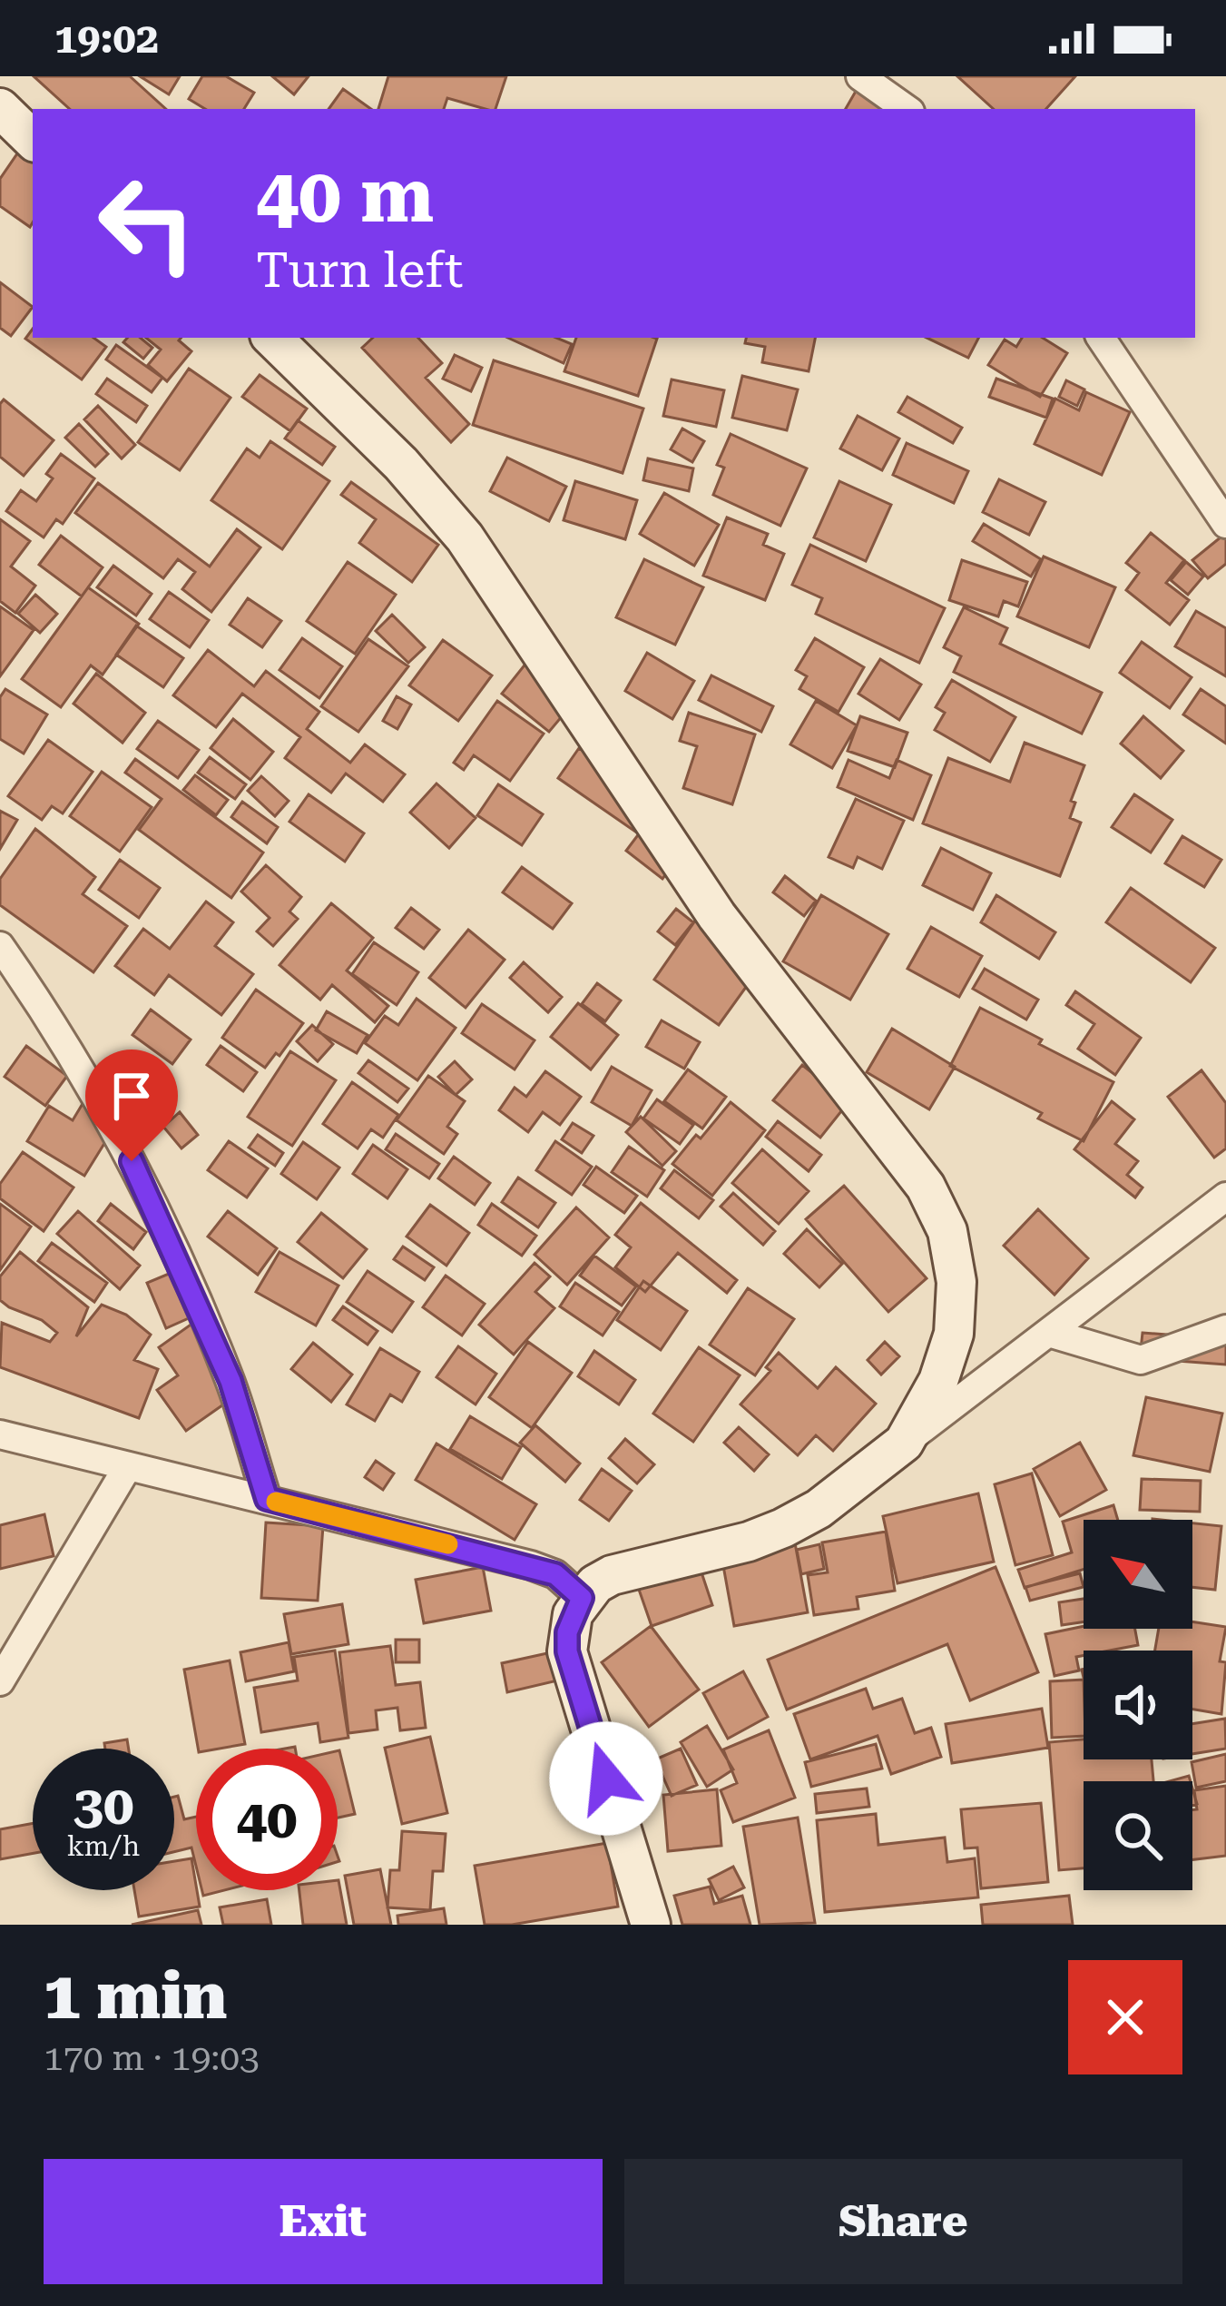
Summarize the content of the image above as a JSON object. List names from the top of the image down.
{
  "north": "top left",
  "page": {
    "status": "19:02",
    "turn": ["40 m", "Turn left"],
    "speed": "30 km/h",
    "limit": "40",
    "heading": ["1 min", "170 m · 19:03"],
    "buttons": ["Exit", "Share"]
  }
}
